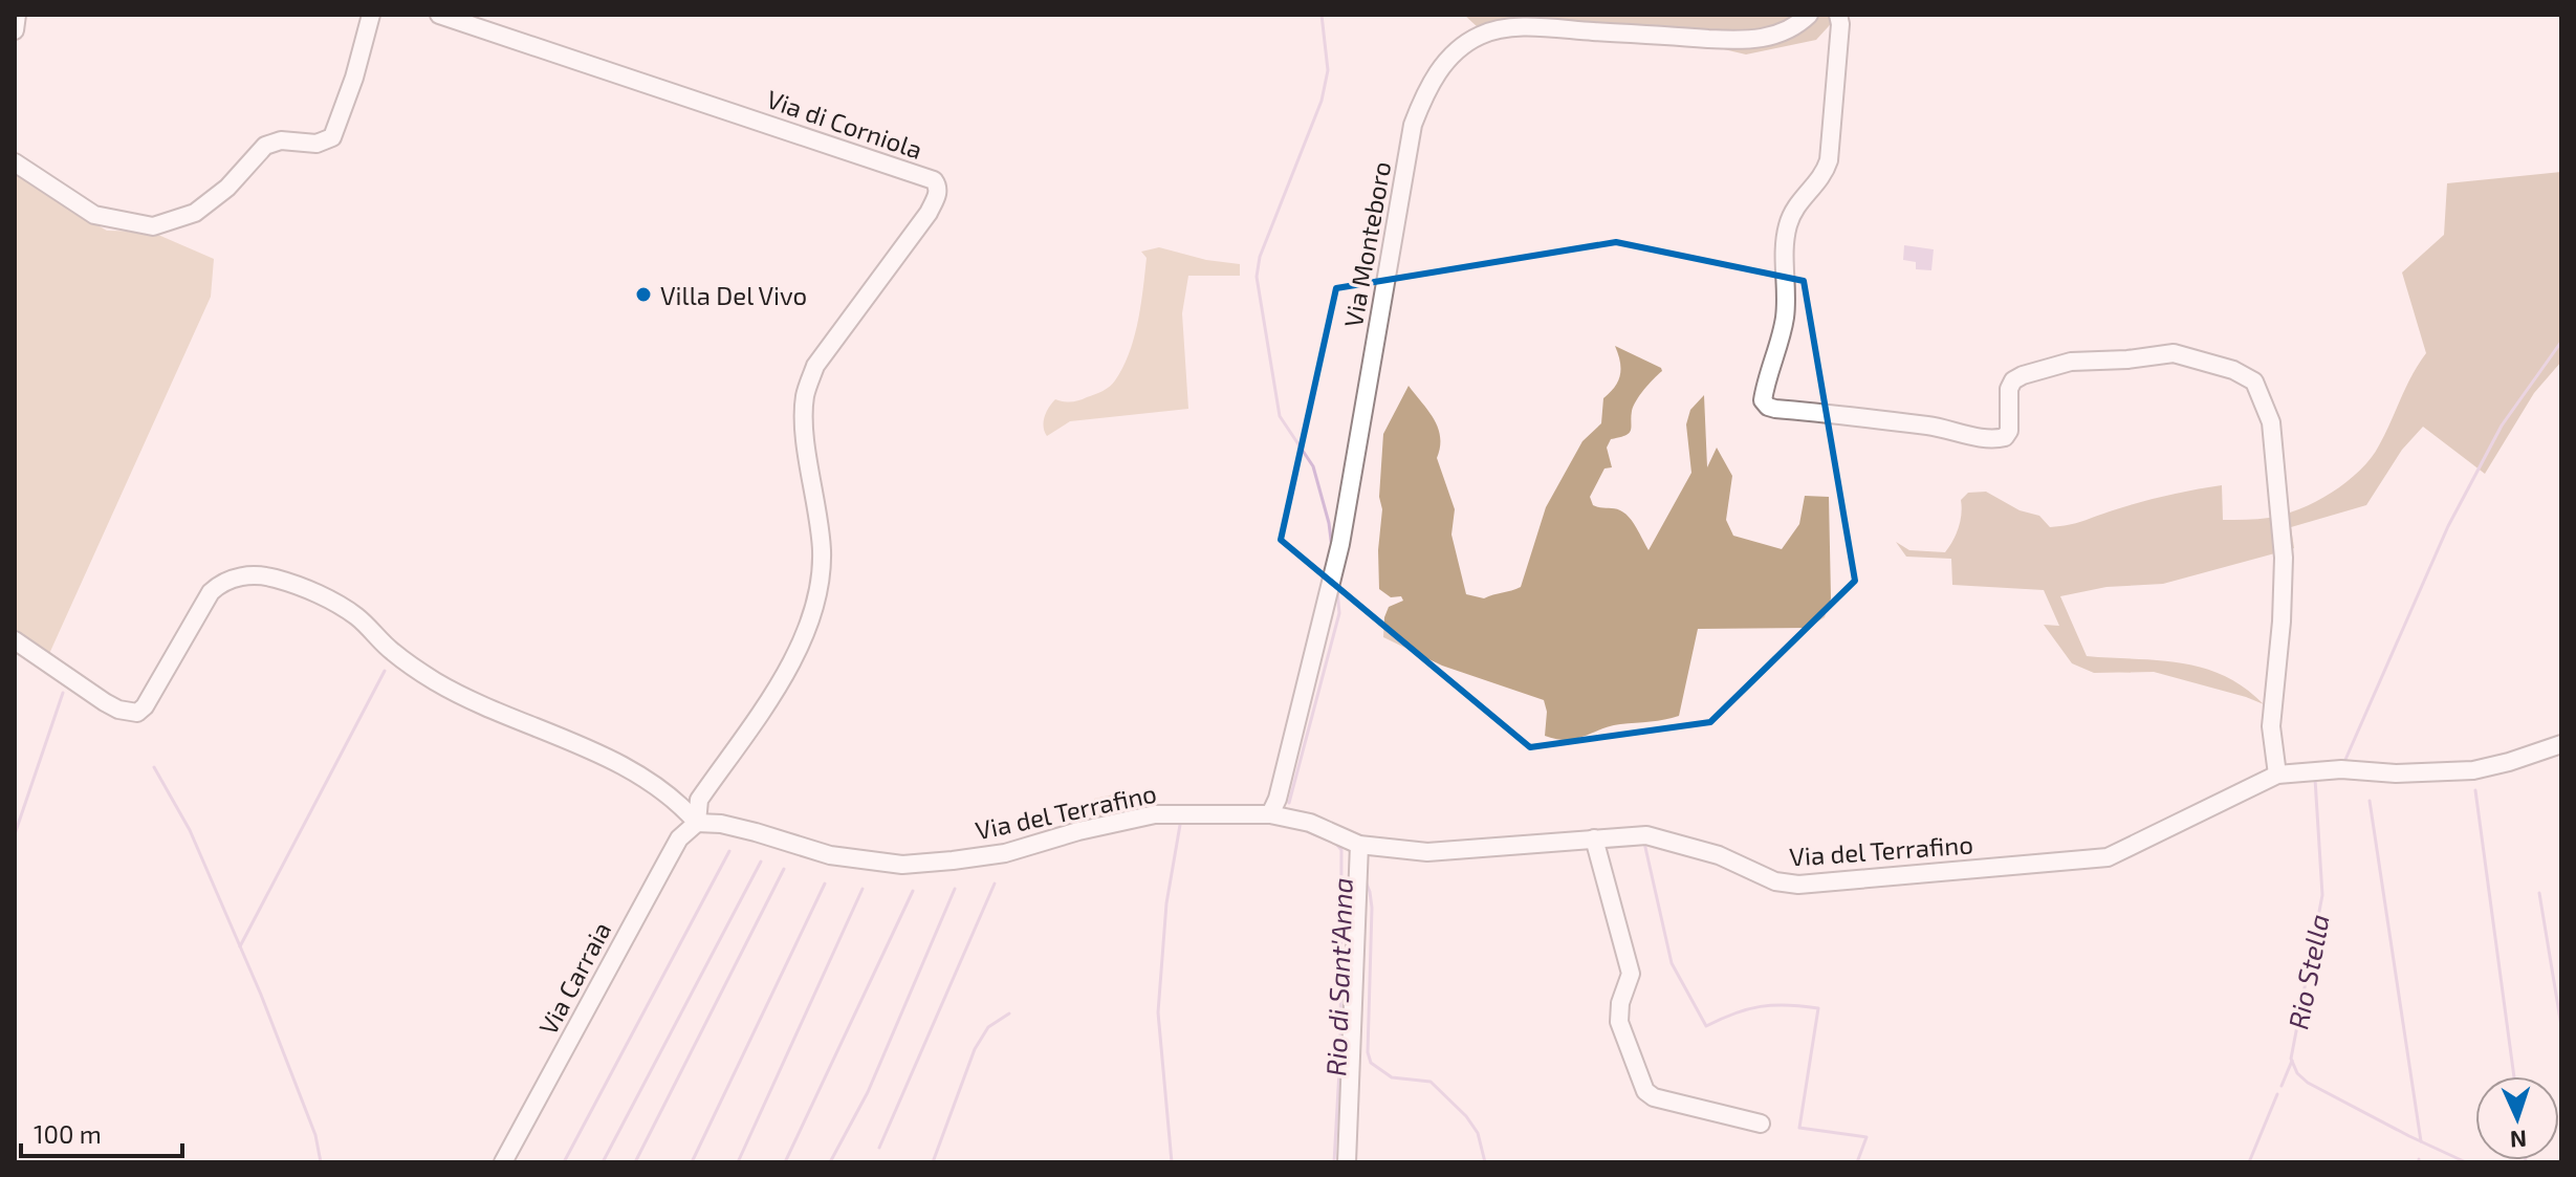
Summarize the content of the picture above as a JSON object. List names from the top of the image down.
{
  "streets": {
    "street": [
      "Via di Corniola",
      "Via Monteboro",
      "Via del Terrafino",
      "Via Carraia"
    ]
  },
  "crossings": [
    ["Via di Corniola", "Via del Terrafino"],
    ["Via di Corniola", "Via Carraia"],
    ["Via Monteboro", "Via del Terrafino"],
    ["Via del Terrafino", "Via Carraia"]
  ],
  "water": ["Rio Stella", "Rio di Sant'Anna"],
  "places": ["Villa Del Vivo"],
  "scale_bar": "100 m",
  "north": "bottom"
}
